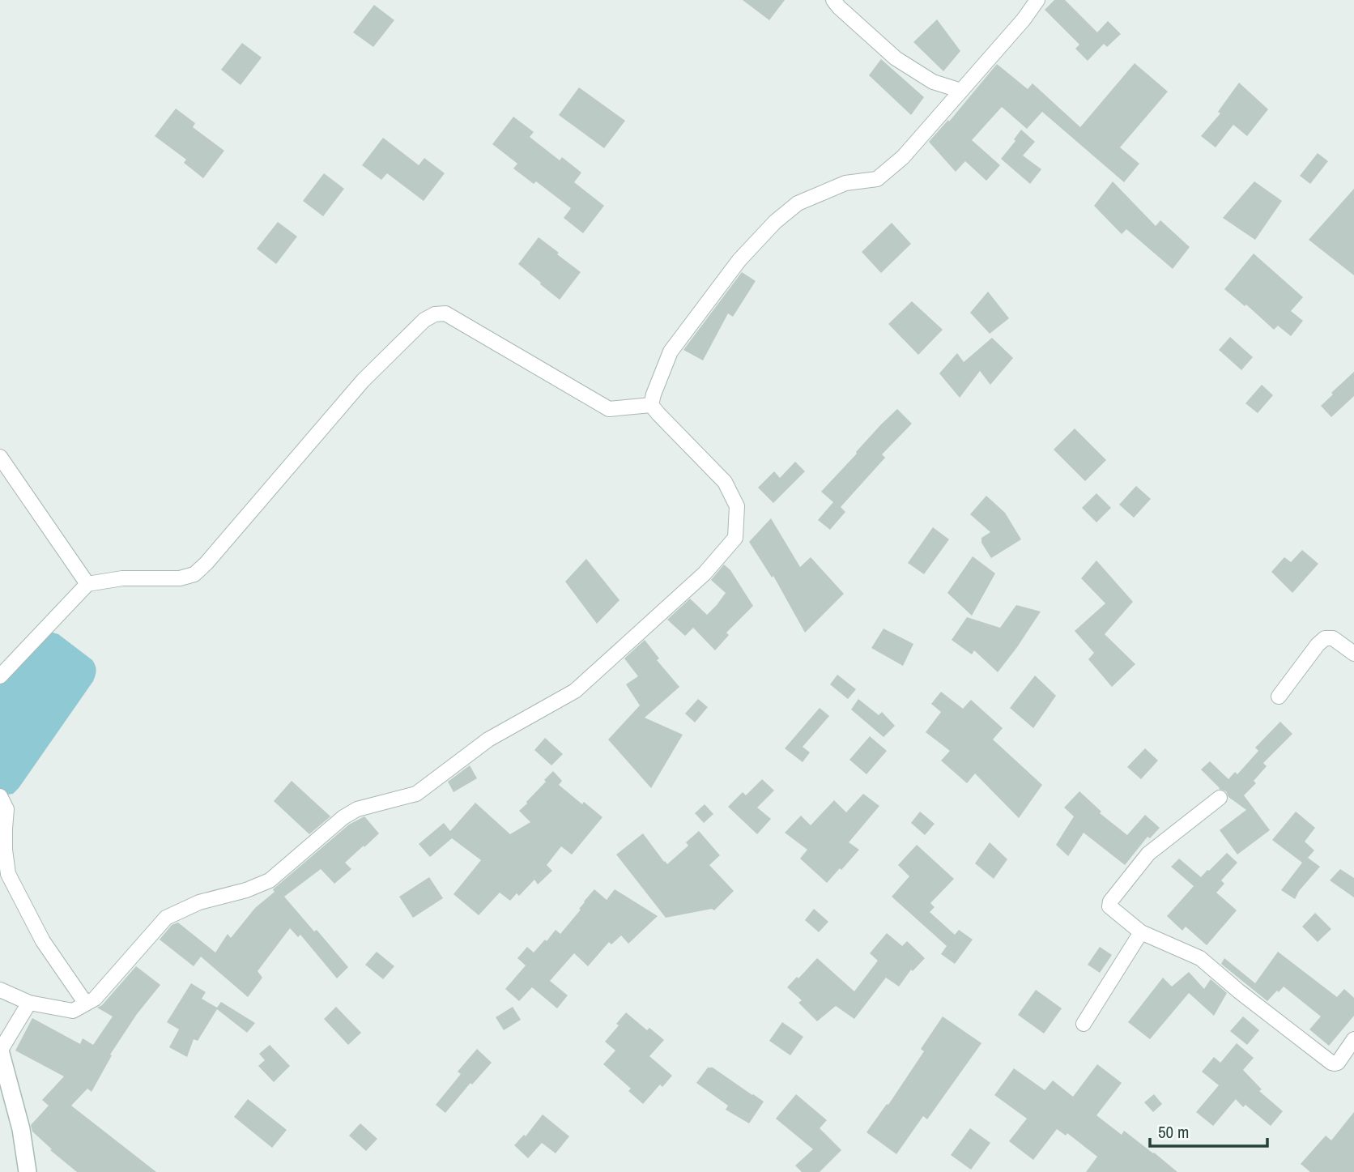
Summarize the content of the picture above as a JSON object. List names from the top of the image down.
{
  "scale_bar": "50 m"
}
